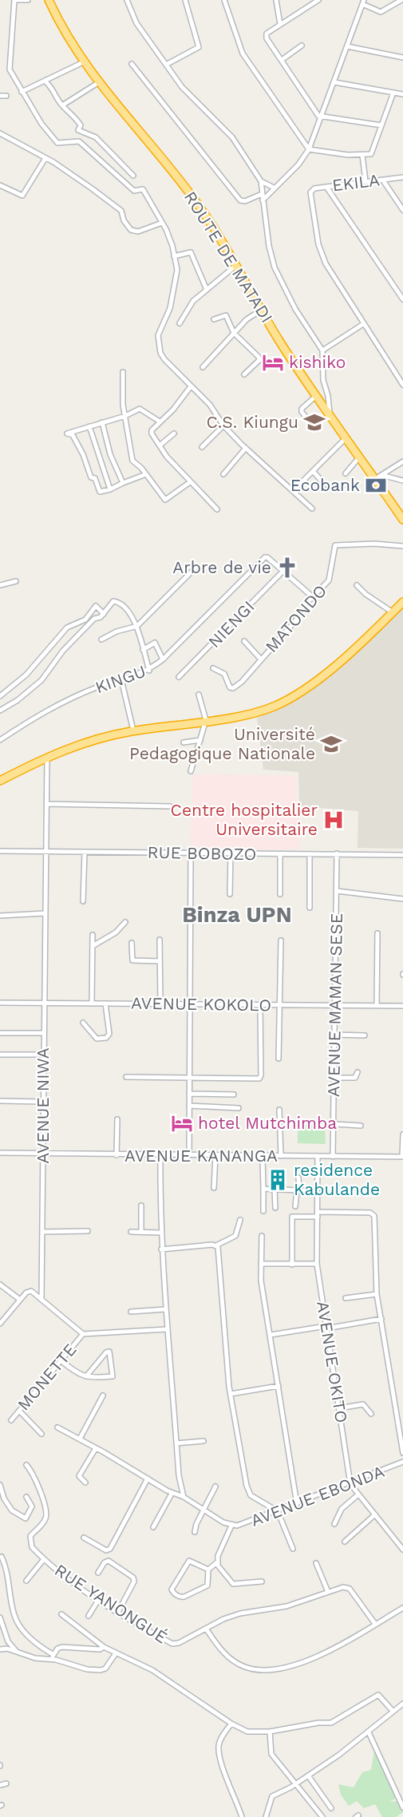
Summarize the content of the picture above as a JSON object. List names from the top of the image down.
{
  "streets": {
    "highway": ["ROUTE DE MATADI"],
    "street": [
      "EKILA",
      "MATONDO",
      "NIENGI",
      "KINGU",
      "RUE BOBOZO",
      "AVENUE KOKOLO",
      "AVENUE MAMAN SESE",
      "AVENUE NIWA",
      "AVENUE KANANGA",
      "AVENUE OKITO",
      "MONETTE",
      "AVENUE EBONDA",
      "RUE YANONGUÉ"
    ]
  },
  "crossings": [
    ["NIENGI", "KINGU"],
    ["RUE BOBOZO", "AVENUE MAMAN SESE"],
    ["RUE BOBOZO", "AVENUE NIWA"],
    ["AVENUE KOKOLO", "AVENUE MAMAN SESE"],
    ["AVENUE KOKOLO", "AVENUE NIWA"],
    ["AVENUE MAMAN SESE", "AVENUE KANANGA"],
    ["AVENUE NIWA", "AVENUE KANANGA"],
    ["AVENUE KANANGA", "AVENUE OKITO"],
    ["AVENUE OKITO", "AVENUE EBONDA"]
  ],
  "districts": ["Binza UPN"],
  "places": {
    "hotel": ["kishiko", "hotel Mutchimba"],
    "school or university": ["C.S. Kiungu", "Université Pedagogique Nationale"],
    "bank": ["Ecobank"],
    "church": ["Arbre de vie"],
    "hospital": ["Centre hospitalier Universitaire"],
    "building": ["residence Kabulande"]
  }
}
